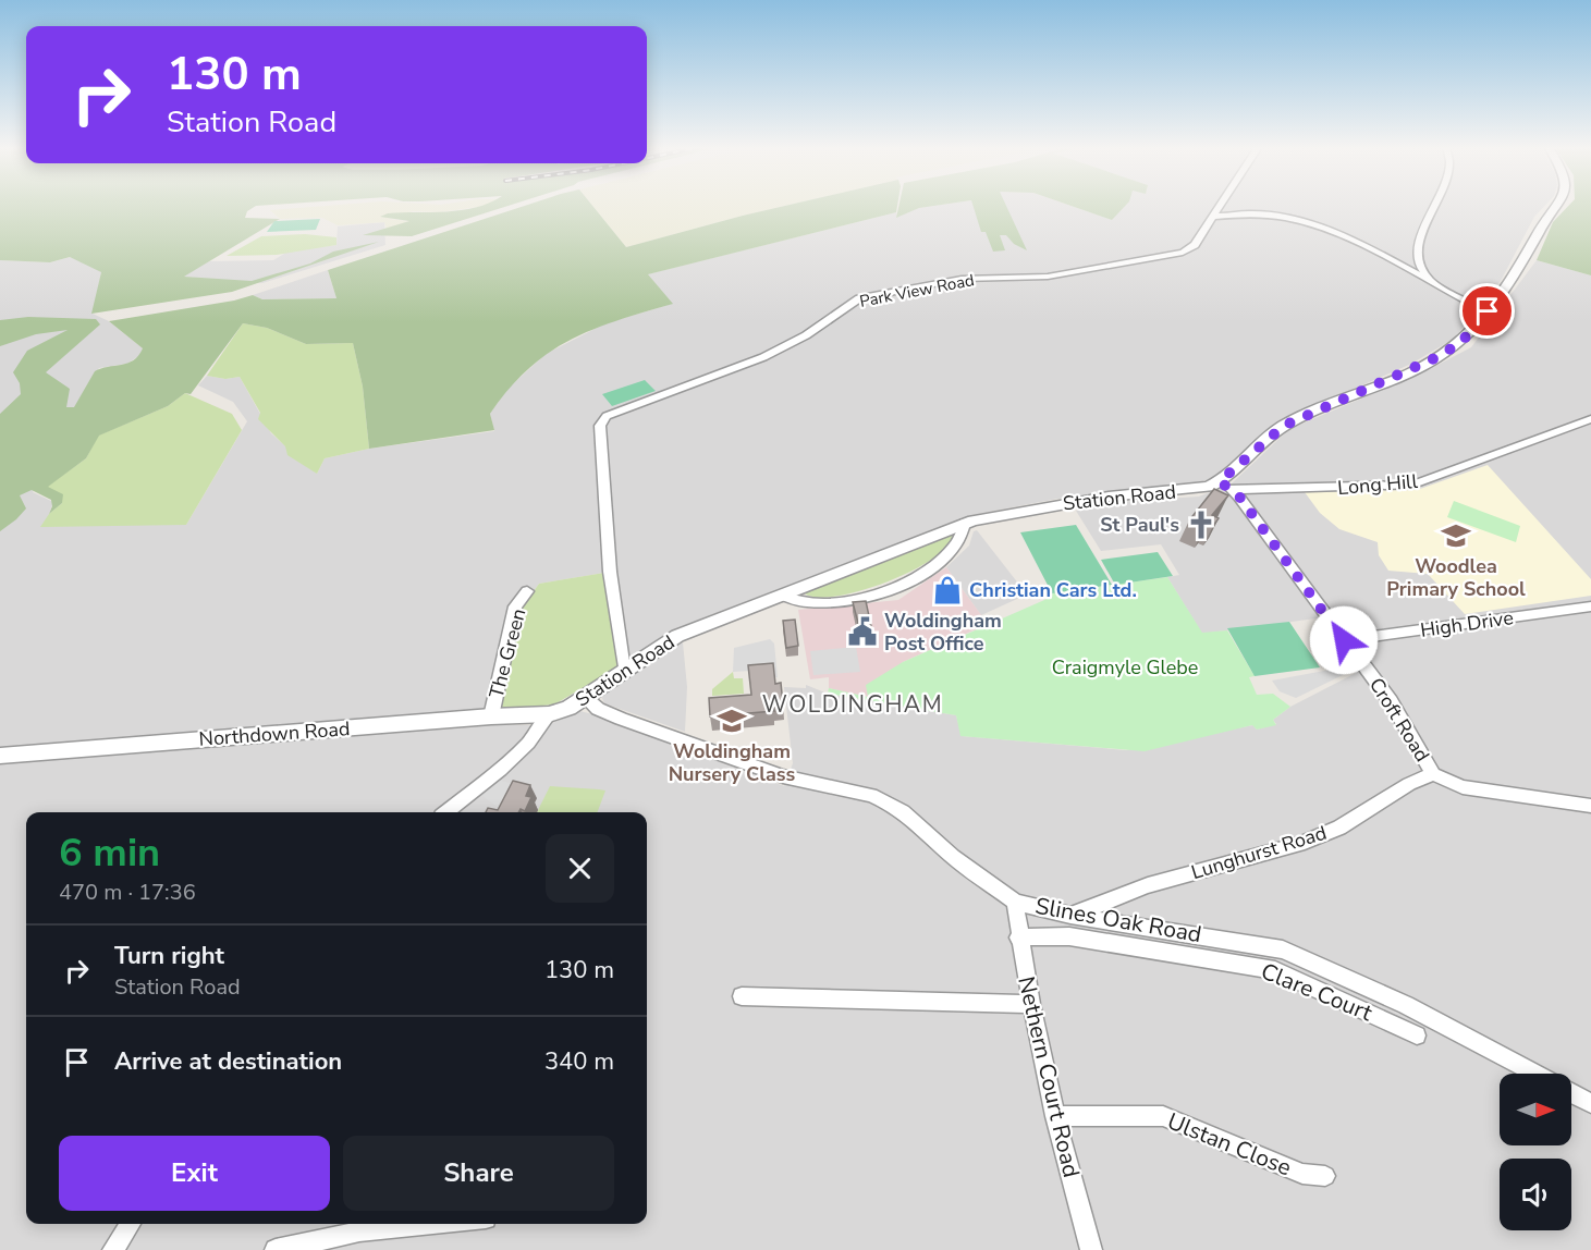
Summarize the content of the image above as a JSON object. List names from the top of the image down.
{
  "streets": {
    "street": [
      "Park View Road",
      "Long Hill",
      "Station Road",
      "High Drive",
      "The Green",
      "Croft Road",
      "Northdown Road",
      "Lunghurst Road",
      "Slines Oak Road",
      "Clare Court",
      "Nethern Court Road",
      "Ulstan Close"
    ]
  },
  "crossings": [
    ["Park View Road", "Station Road"],
    ["Long Hill", "Station Road"],
    ["Long Hill", "Croft Road"],
    ["Station Road", "Croft Road"],
    ["Station Road", "Northdown Road"],
    ["Station Road", "Slines Oak Road"],
    ["High Drive", "Croft Road"],
    ["The Green", "Northdown Road"],
    ["Croft Road", "Lunghurst Road"],
    ["Lunghurst Road", "Slines Oak Road"],
    ["Slines Oak Road", "Nethern Court Road"],
    ["Clare Court", "Nethern Court Road"],
    ["Nethern Court Road", "Ulstan Close"]
  ],
  "districts": ["WOLDINGHAM"],
  "parks": ["Craigmyle Glebe"],
  "places": {
    "church": ["St Paul's"],
    "school or university": ["Woodlea Primary School", "Woldingham Nursery Class"],
    "shop": ["Christian Cars Ltd."],
    "public building": ["Woldingham Post Office"]
  },
  "north": "right",
  "page": {
    "turn": ["130 m", "Station Road"],
    "heading": ["6 min", "470 m · 17:36"],
    "list": [
      {
        "name": "Turn right",
        "note": "Station Road",
        "value": "130 m"
      },
      {
        "name": "Arrive at destination",
        "value": "340 m"
      }
    ],
    "buttons": ["Exit", "Share"]
  }
}
